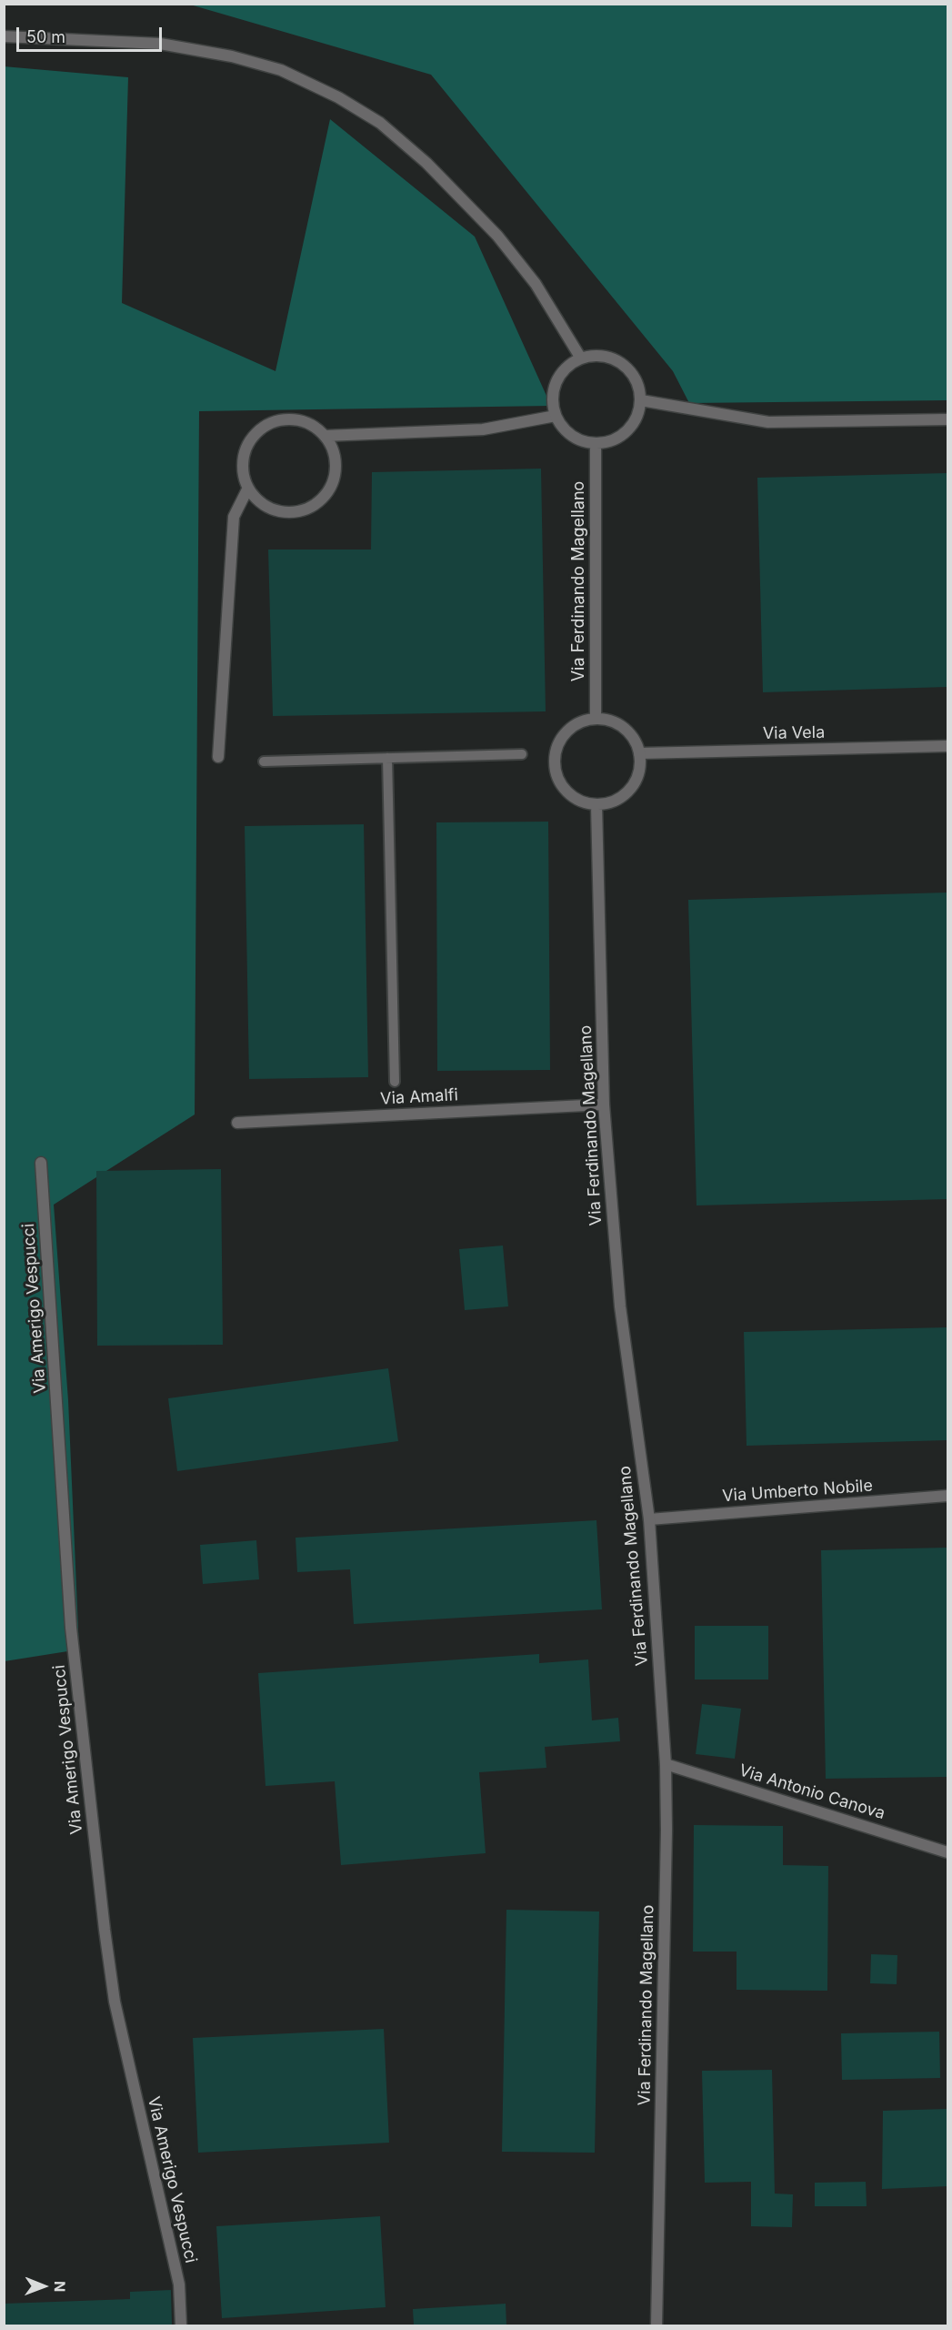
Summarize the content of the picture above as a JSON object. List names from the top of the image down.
{
  "streets": {
    "street": [
      "Via Ferdinando Magellano",
      "Via Vela",
      "Via Amalfi",
      "Via Amerigo Vespucci",
      "Via Umberto Nobile",
      "Via Antonio Canova"
    ]
  },
  "crossings": [
    ["Via Ferdinando Magellano", "Via Vela"],
    ["Via Ferdinando Magellano", "Via Amalfi"],
    ["Via Ferdinando Magellano", "Via Umberto Nobile"],
    ["Via Ferdinando Magellano", "Via Antonio Canova"]
  ],
  "scale_bar": "50 m",
  "north": "right"
}
